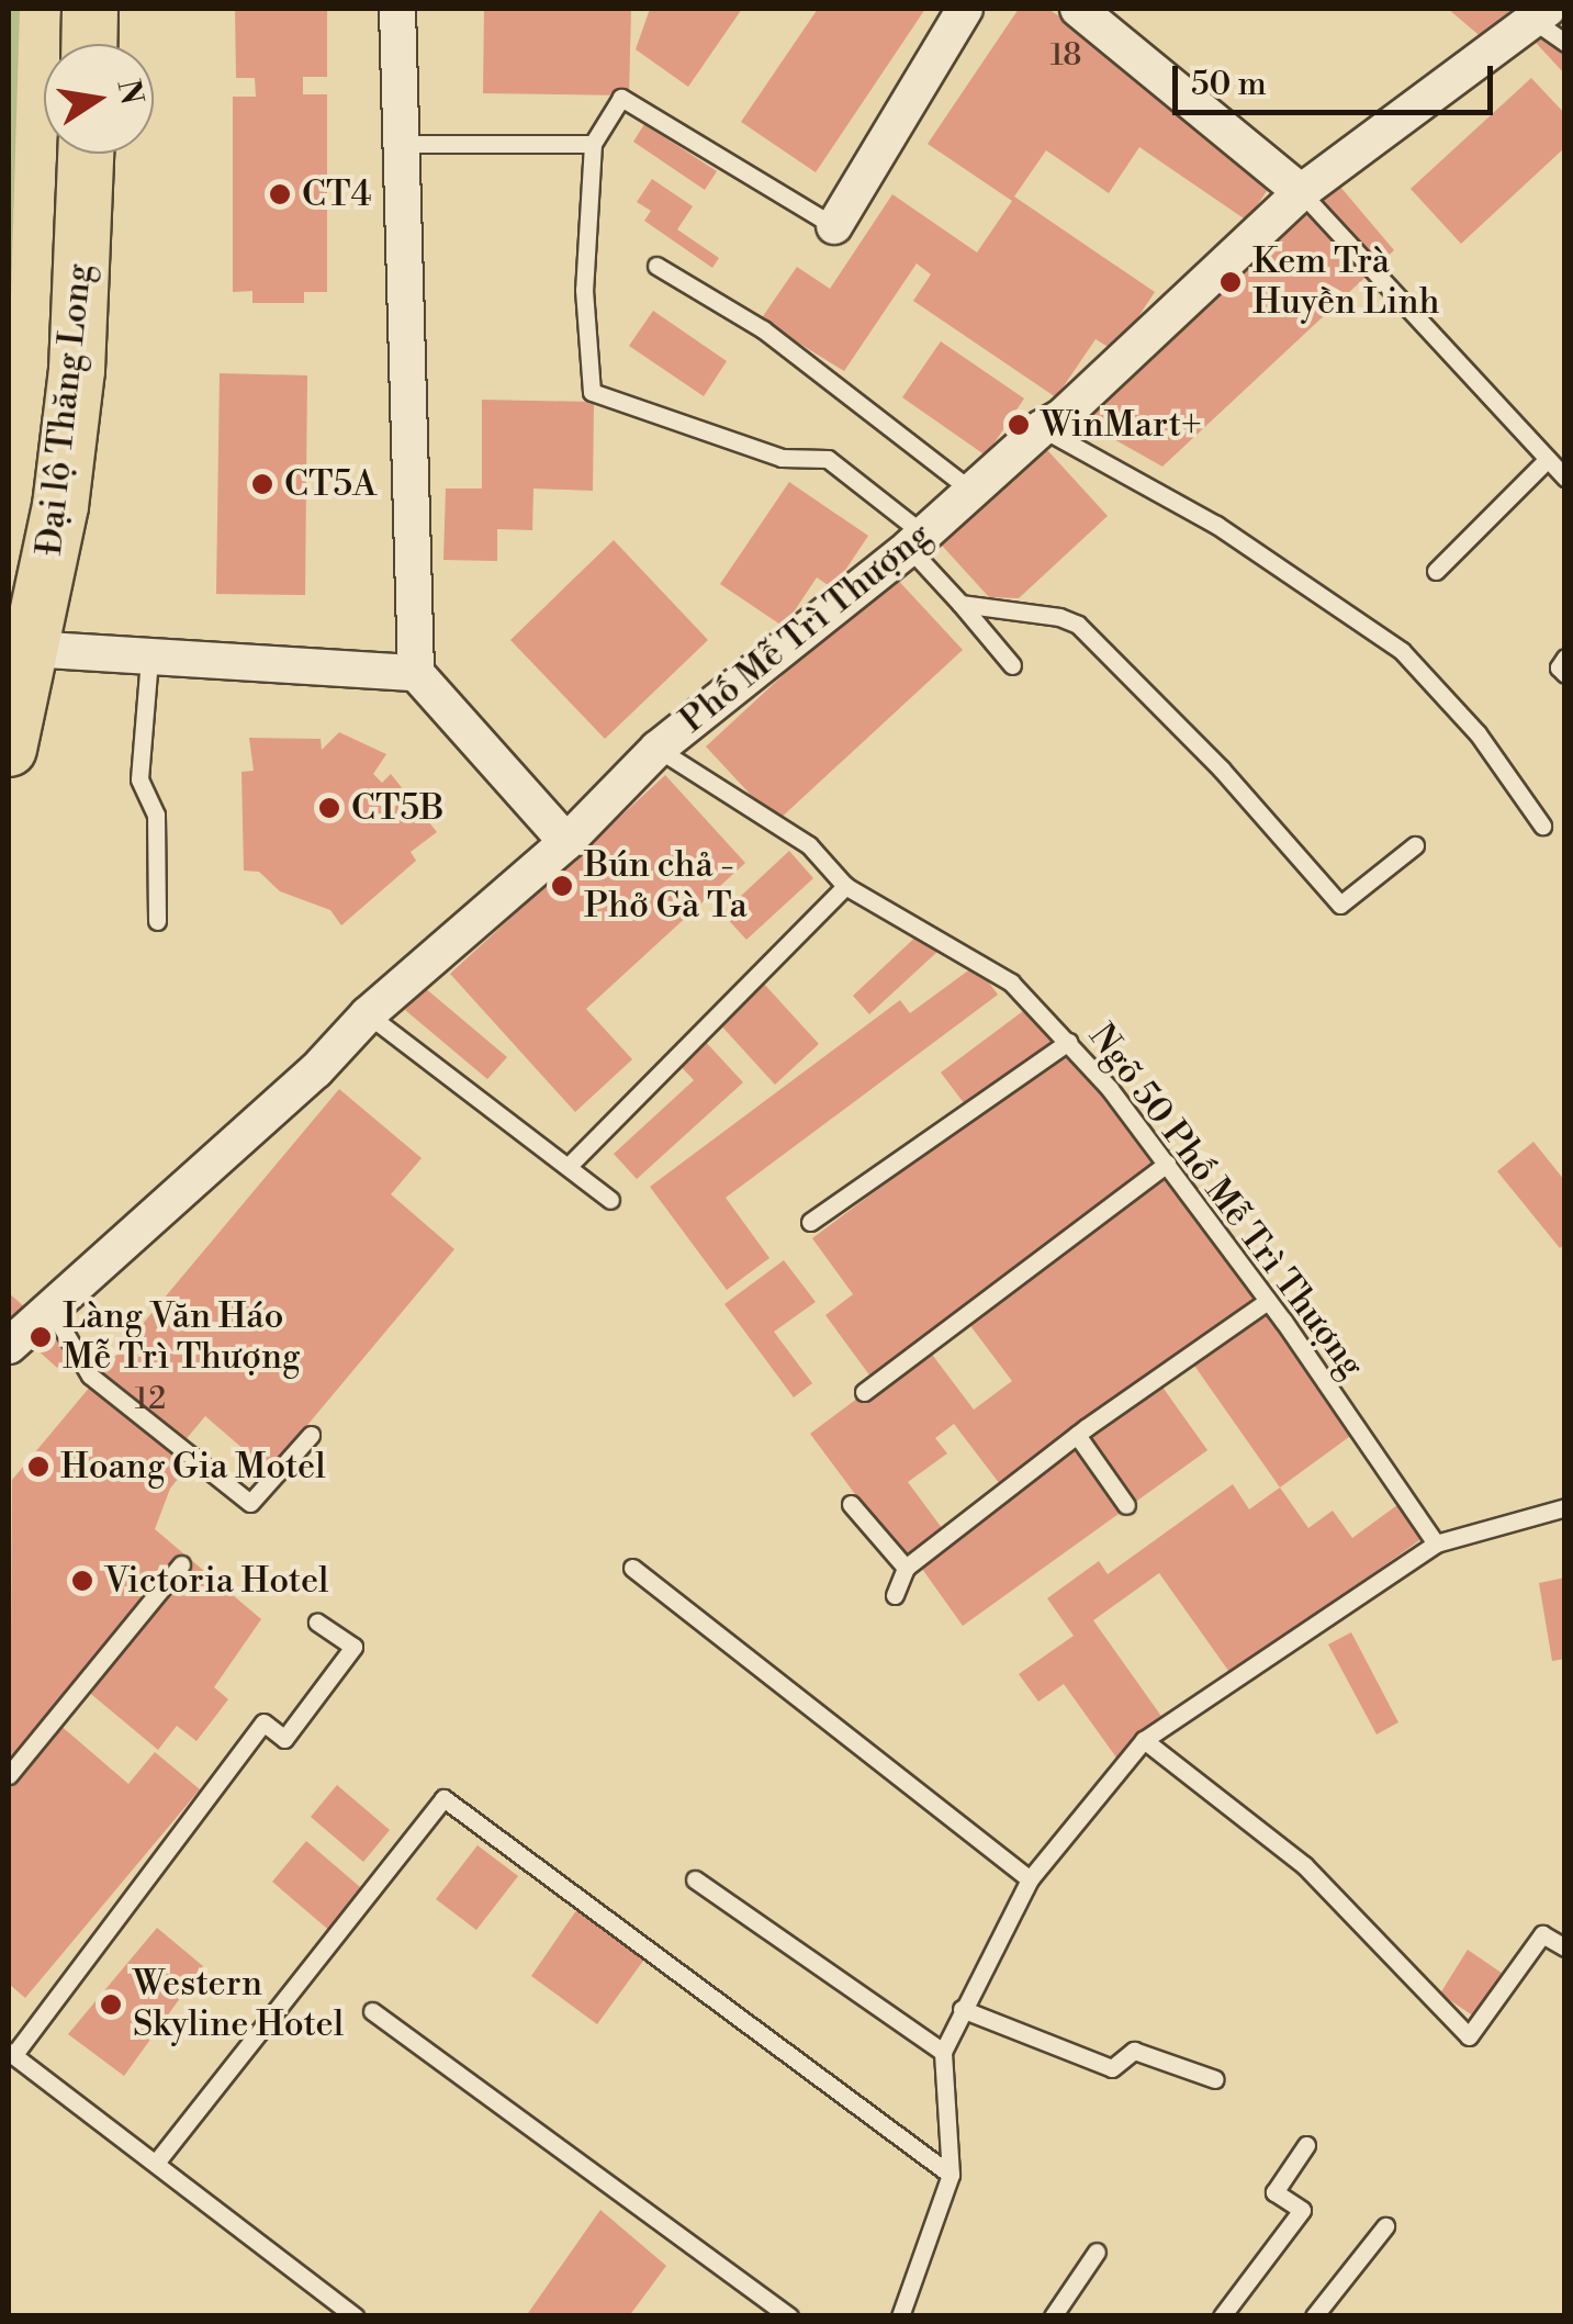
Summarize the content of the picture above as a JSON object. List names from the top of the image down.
{
  "streets": {
    "main road": ["Đại lộ Thăng Long"],
    "street": ["Phố Mễ Trì Thượng"],
    "lane": ["Ngõ 50 Phố Mễ Trì Thượng"]
  },
  "crossings": [
    ["Phố Mễ Trì Thượng", "Ngõ 50 Phố Mễ Trì Thượng"]
  ],
  "places": [
    "CT4",
    "Kem Trà Huyền Linh",
    "WinMart+",
    "CT5A",
    "CT5B",
    "Bún chả - Phở Gà Ta",
    "Làng Văn Háo Mễ Trì Thượng",
    "Hoang Gia Motel",
    "Victoria Hotel",
    "Western Skyline Hotel"
  ],
  "house_numbers": ["18", "12"],
  "scale_bar": "50 m",
  "north": "right"
}
